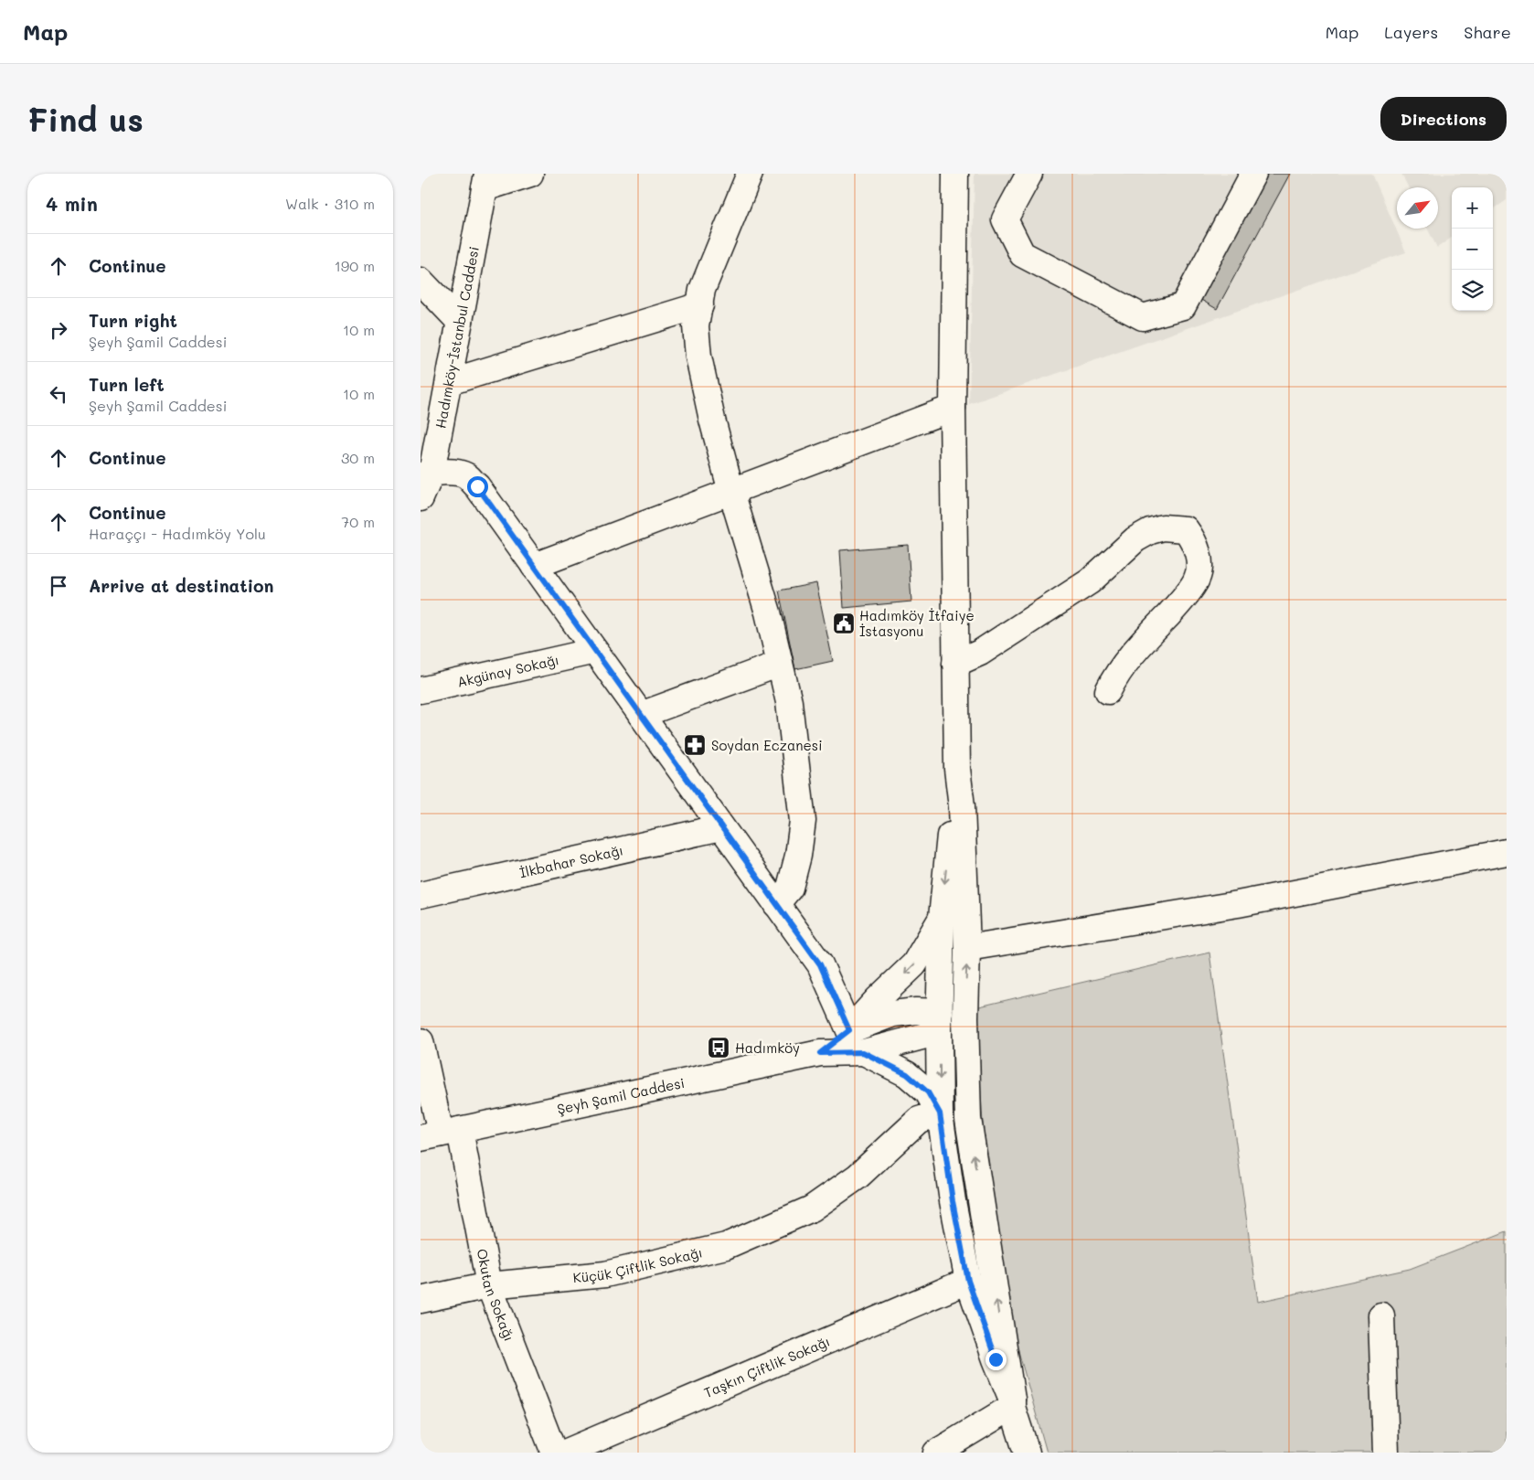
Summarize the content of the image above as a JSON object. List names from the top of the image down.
{
  "streets": {
    "street": [
      "Hadımköy-İstanbul Caddesi",
      "Akgünay Sokağı",
      "İlkbahar Sokağı",
      "Şeyh Şamil Caddesi",
      "Küçük Çiftlik Sokağı",
      "Okutan Sokağı",
      "Taşkın Çiftlik Sokağı"
    ]
  },
  "crossings": [
    ["Şeyh Şamil Caddesi", "Okutan Sokağı"],
    ["Küçük Çiftlik Sokağı", "Okutan Sokağı"]
  ],
  "places": {
    "public building": ["Hadımköy İtfaiye İstasyonu"],
    "pharmacy": ["Soydan Eczanesi"],
    "bus stop": ["Hadımköy"]
  },
  "north": "top right",
  "page": {
    "header": "Map",
    "nav": ["Map", "Layers", "Share"],
    "buttons": "Directions",
    "title": "Find us",
    "heading": ["4 min", "Walk · 310 m"],
    "map_buttons": ["+", "−"],
    "list": [
      ["Continue", "190 m"],
      ["Turn right", "Şeyh Şamil Caddesi", "10 m"],
      ["Turn left", "Şeyh Şamil Caddesi", "10 m"],
      ["Continue", "30 m"],
      ["Continue", "Haraççı - Hadımköy Yolu", "70 m"],
      "Arrive at destination"
    ]
  }
}
